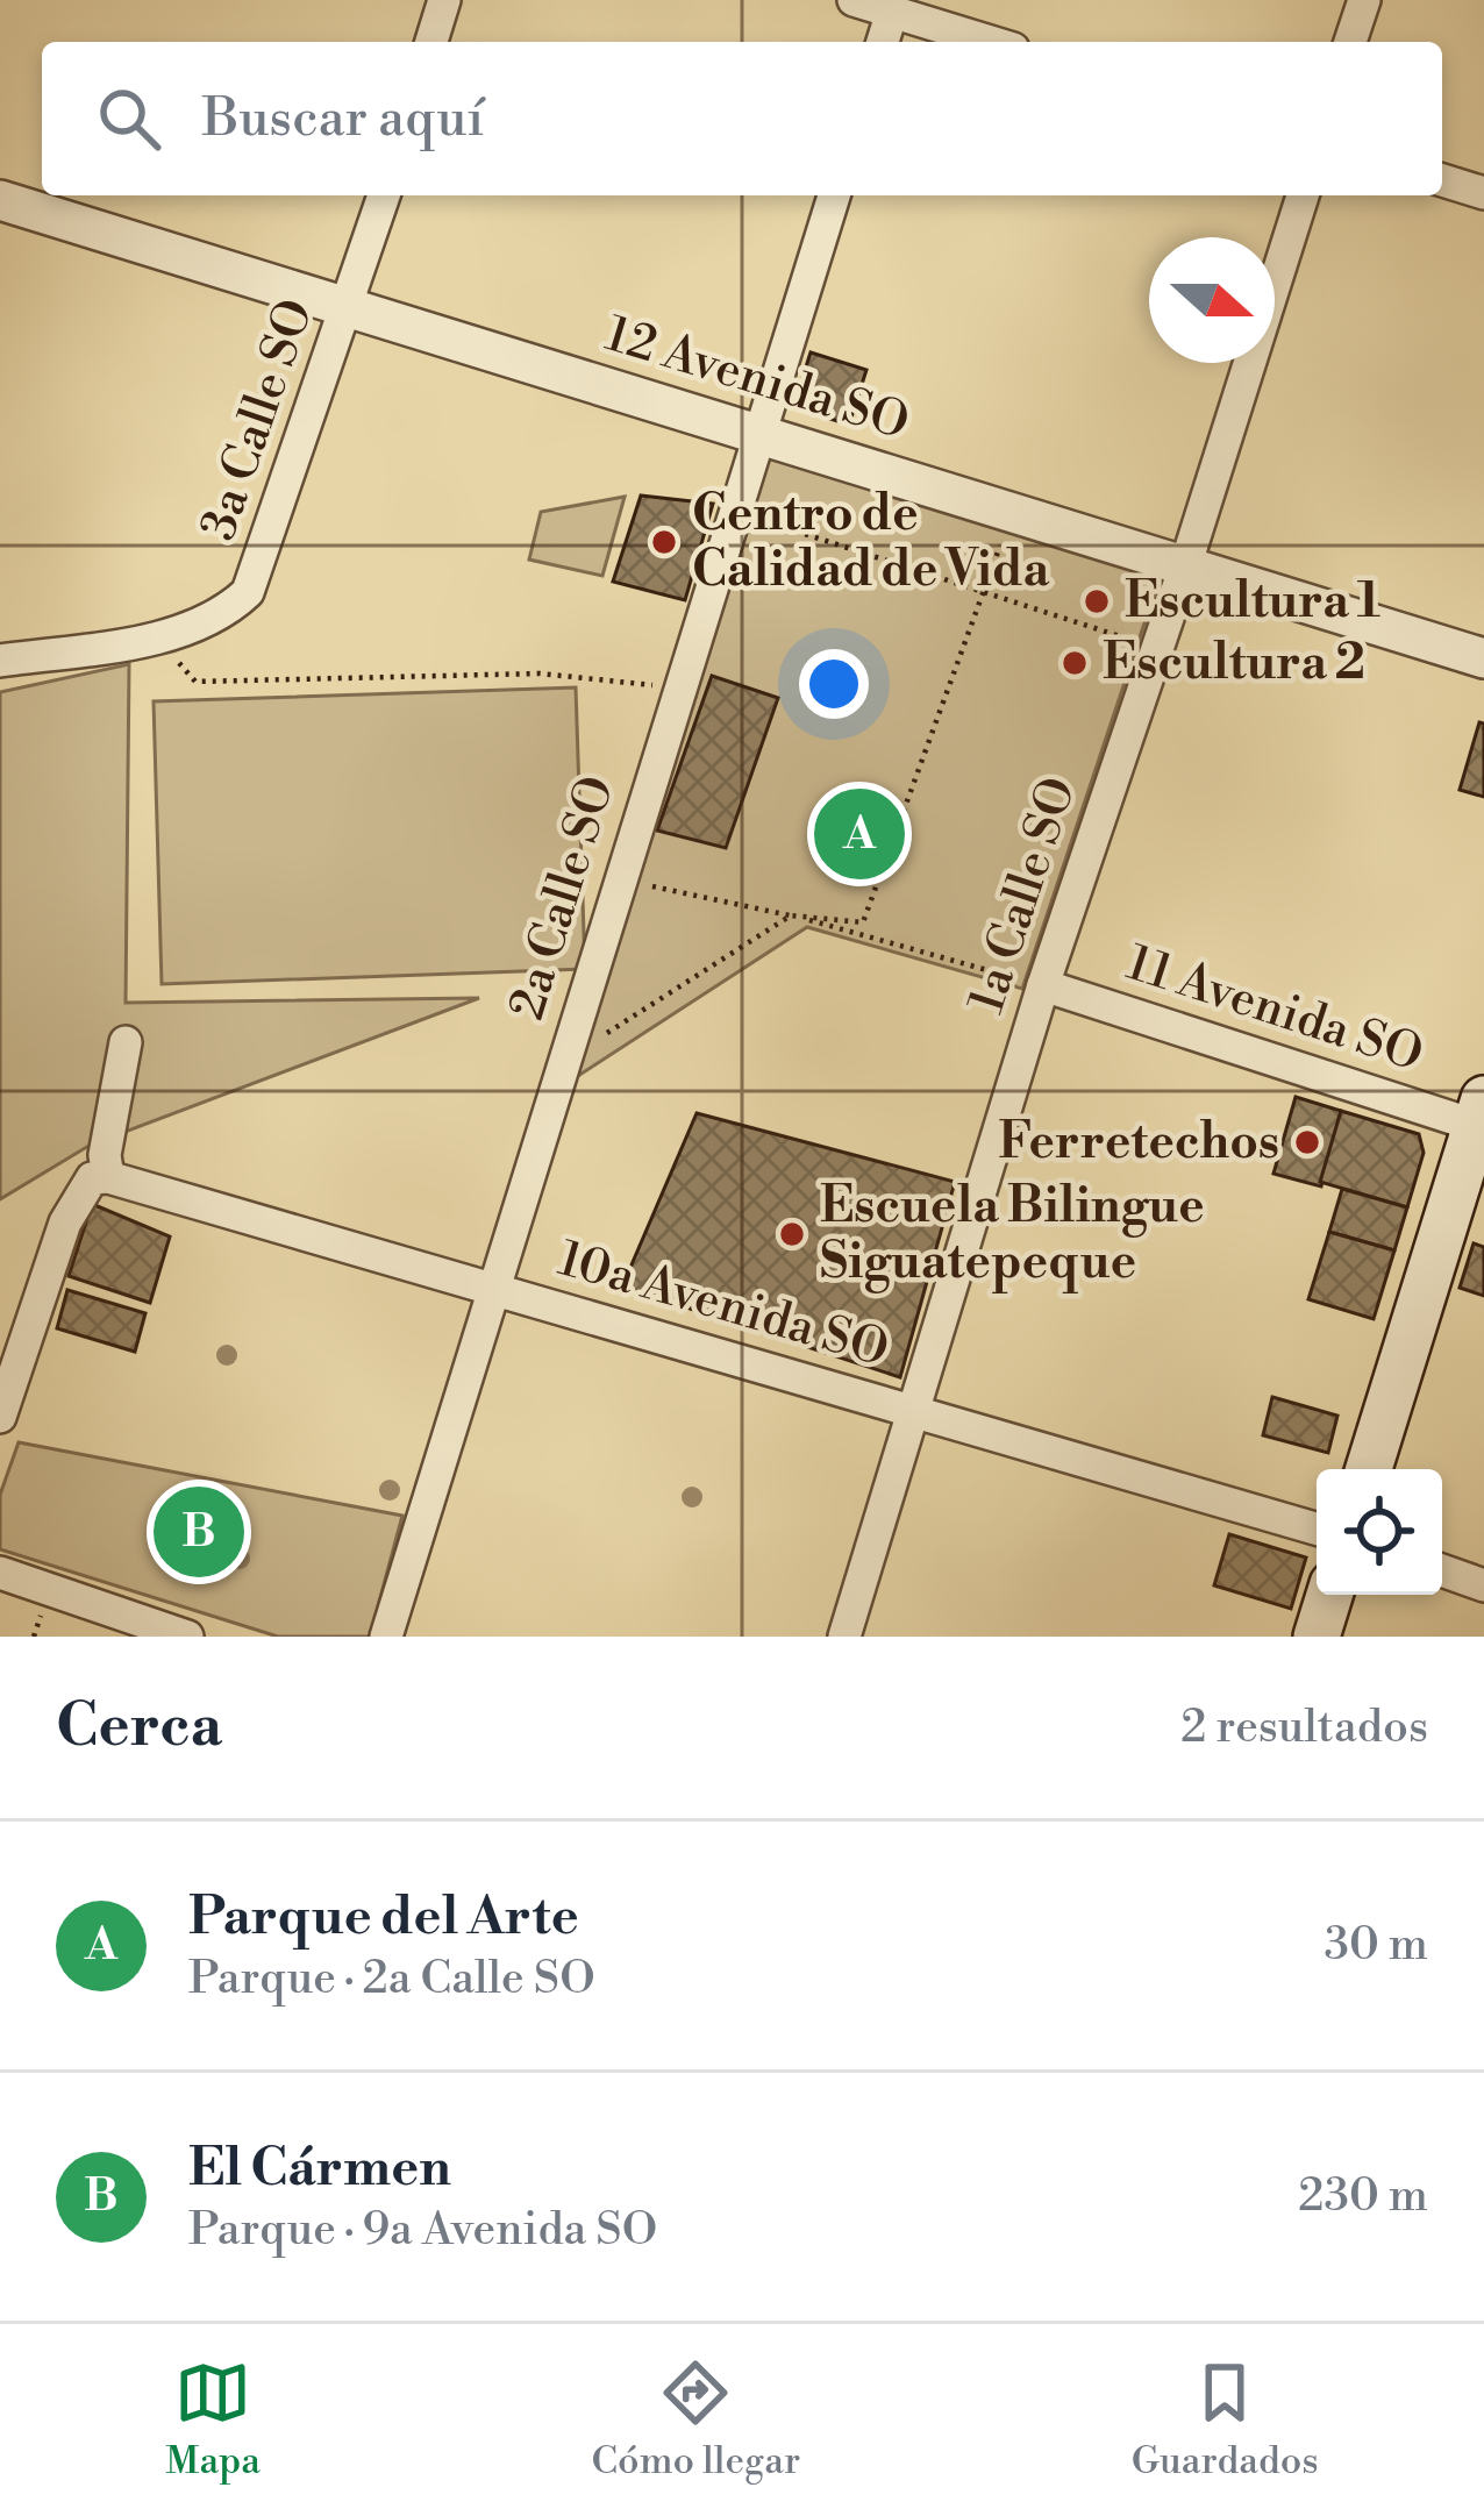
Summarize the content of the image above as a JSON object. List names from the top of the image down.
{
  "streets": {
    "street": [
      "12 Avenida SO",
      "3a Calle SO",
      "1a Calle SO",
      "2a Calle SO",
      "11 Avenida SO",
      "10a Avenida SO"
    ]
  },
  "crossings": [
    ["12 Avenida SO", "3a Calle SO"],
    ["12 Avenida SO", "1a Calle SO"],
    ["12 Avenida SO", "2a Calle SO"],
    ["1a Calle SO", "11 Avenida SO"],
    ["1a Calle SO", "10a Avenida SO"],
    ["2a Calle SO", "10a Avenida SO"]
  ],
  "places": [
    "Centro de Calidad de Vida",
    "Escultura 1",
    "Escultura 2",
    "Ferretechos",
    "Escuela Bilingue Siguatepeque"
  ],
  "north": "right",
  "page": {
    "search": "Buscar aquí",
    "pins": ["A", "B"],
    "heading": ["Cerca", "2 resultados"],
    "list": [
      {
        "mark": "A",
        "name": "Parque del Arte",
        "note": "Parque · 2a Calle SO",
        "value": "30 m"
      },
      {
        "mark": "B",
        "name": "El Cármen",
        "note": "Parque · 9a Avenida SO",
        "value": "230 m"
      }
    ],
    "nav": ["Mapa", "Cómo llegar", "Guardados"]
  }
}
